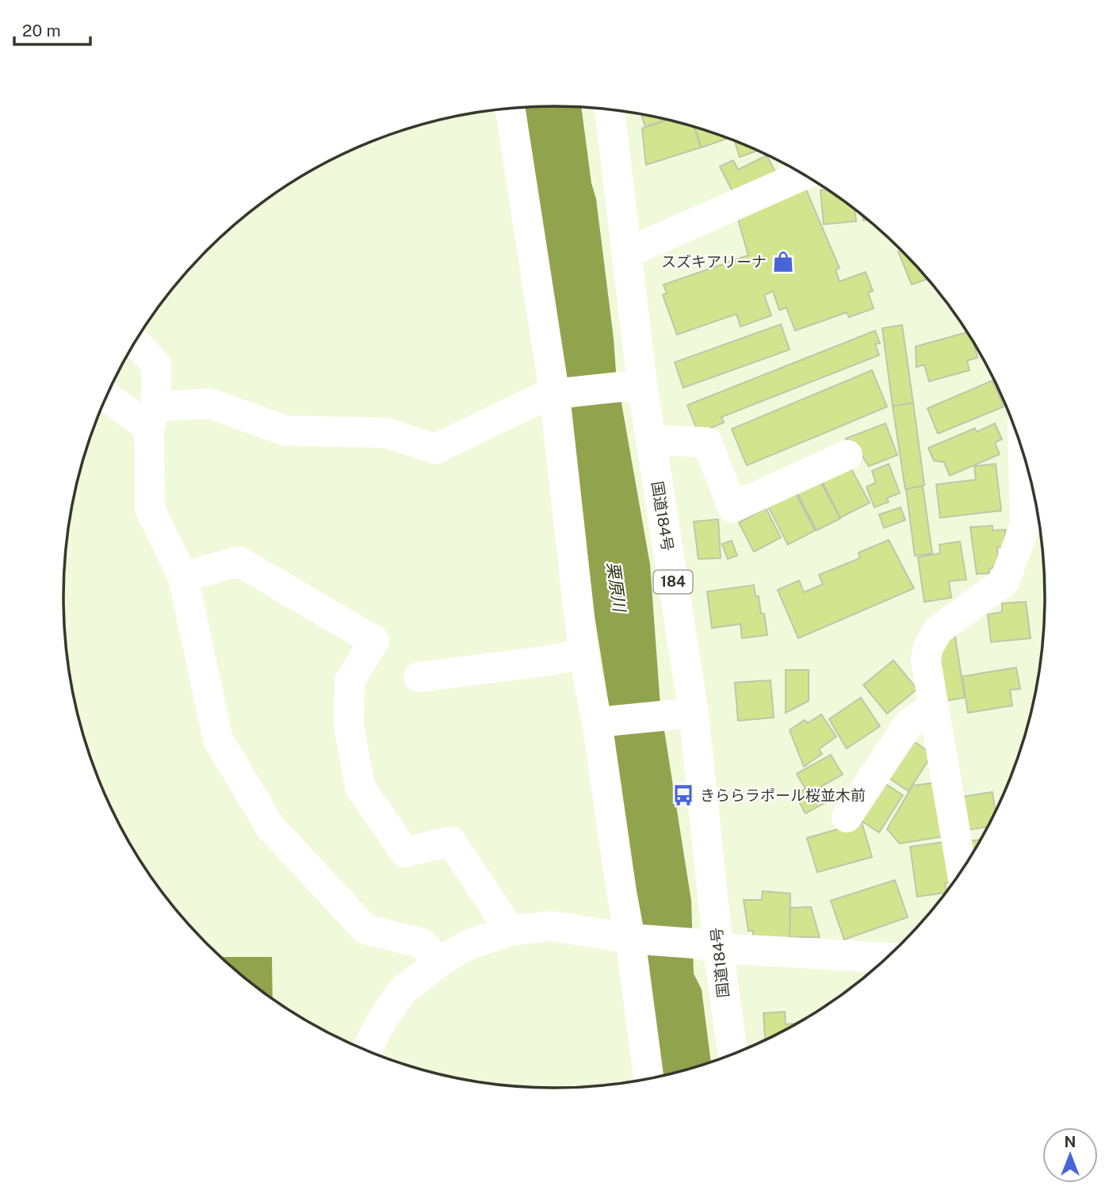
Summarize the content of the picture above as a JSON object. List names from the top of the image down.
{
  "streets": {
    "main road": ["国道184号", "184"]
  },
  "water": ["栗原川"],
  "places": {
    "shop": ["スズキアリーナ"],
    "bus stop": ["きららラポール桜並木前"]
  },
  "scale_bar": "20 m",
  "north": "top"
}
